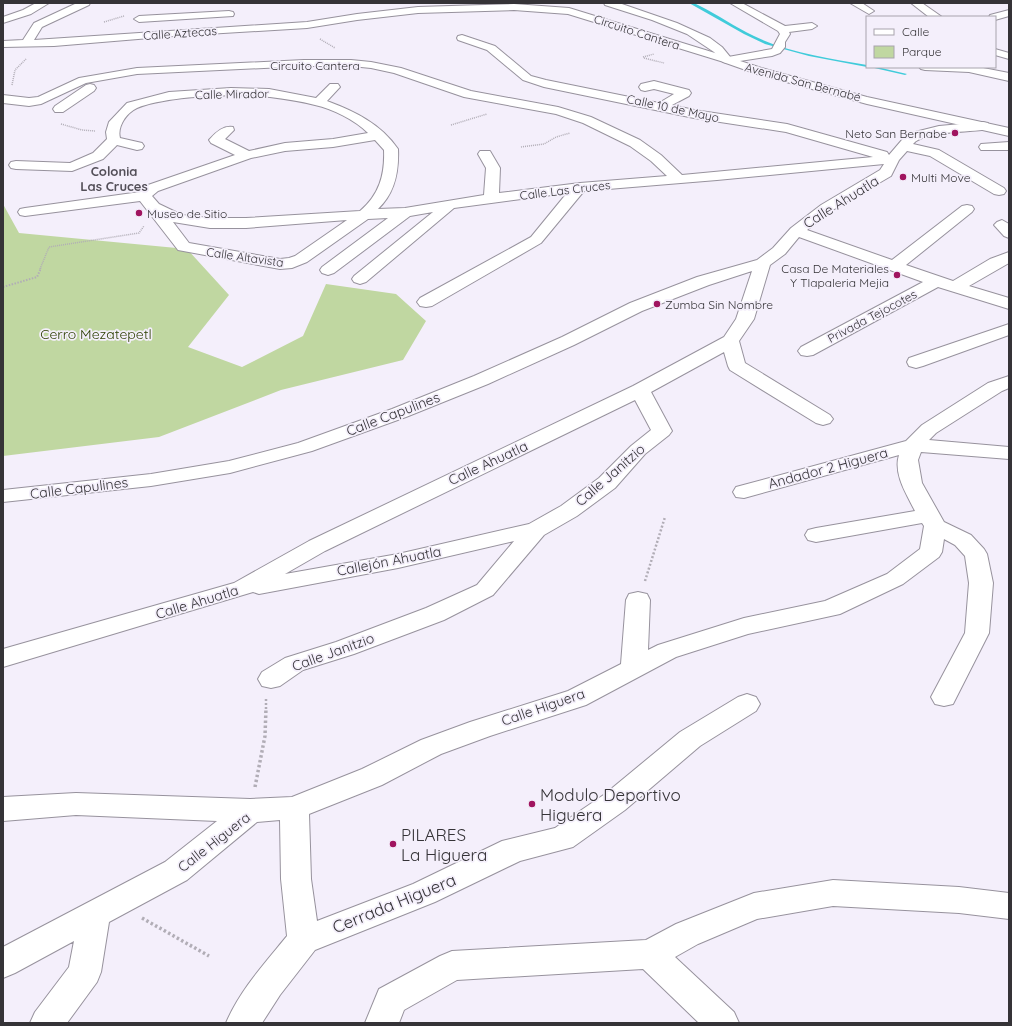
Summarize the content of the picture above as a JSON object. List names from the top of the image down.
{
  "streets": {
    "street": [
      "Circuito Cantera",
      "Calle Aztecas",
      "Avenida San Bernabé",
      "Calle Mirador",
      "Calle 10 de Mayo",
      "Calle Las Cruces",
      "Calle Ahuatla",
      "Calle Altavista",
      "Privada Tejocotes",
      "Calle Capulines",
      "Andador 2 Higuera",
      "Calle Janitzio",
      "Callejón Ahuatla",
      "Calle Higuera",
      "Cerrada Higuera"
    ]
  },
  "crossings": [
    ["Circuito Cantera", "Calle Aztecas"],
    ["Circuito Cantera", "Avenida San Bernabé"],
    ["Circuito Cantera", "Calle Las Cruces"],
    ["Calle Mirador", "Calle Las Cruces"],
    ["Calle Mirador", "Calle Altavista"],
    ["Calle 10 de Mayo", "Calle Las Cruces"],
    ["Calle 10 de Mayo", "Calle Ahuatla"],
    ["Calle Las Cruces", "Calle Ahuatla"],
    ["Calle Las Cruces", "Calle Altavista"],
    ["Calle Ahuatla", "Calle Capulines"],
    ["Calle Ahuatla", "Calle Janitzio"],
    ["Calle Ahuatla", "Callejón Ahuatla"],
    ["Calle Janitzio", "Callejón Ahuatla"]
  ],
  "districts": ["Colonia Las Cruces"],
  "parks": ["Cerro Mezatepetl"],
  "places": [
    "Neto San Bernabe",
    "Multi Move",
    "Museo de Sitio",
    "Casa De Materiales Y Tlapaleria Mejia",
    "Zumba Sin Nombre",
    "Modulo Deportivo Higuera",
    "PILARES La Higuera"
  ],
  "legend": ["Calle", "Parque"]
}
